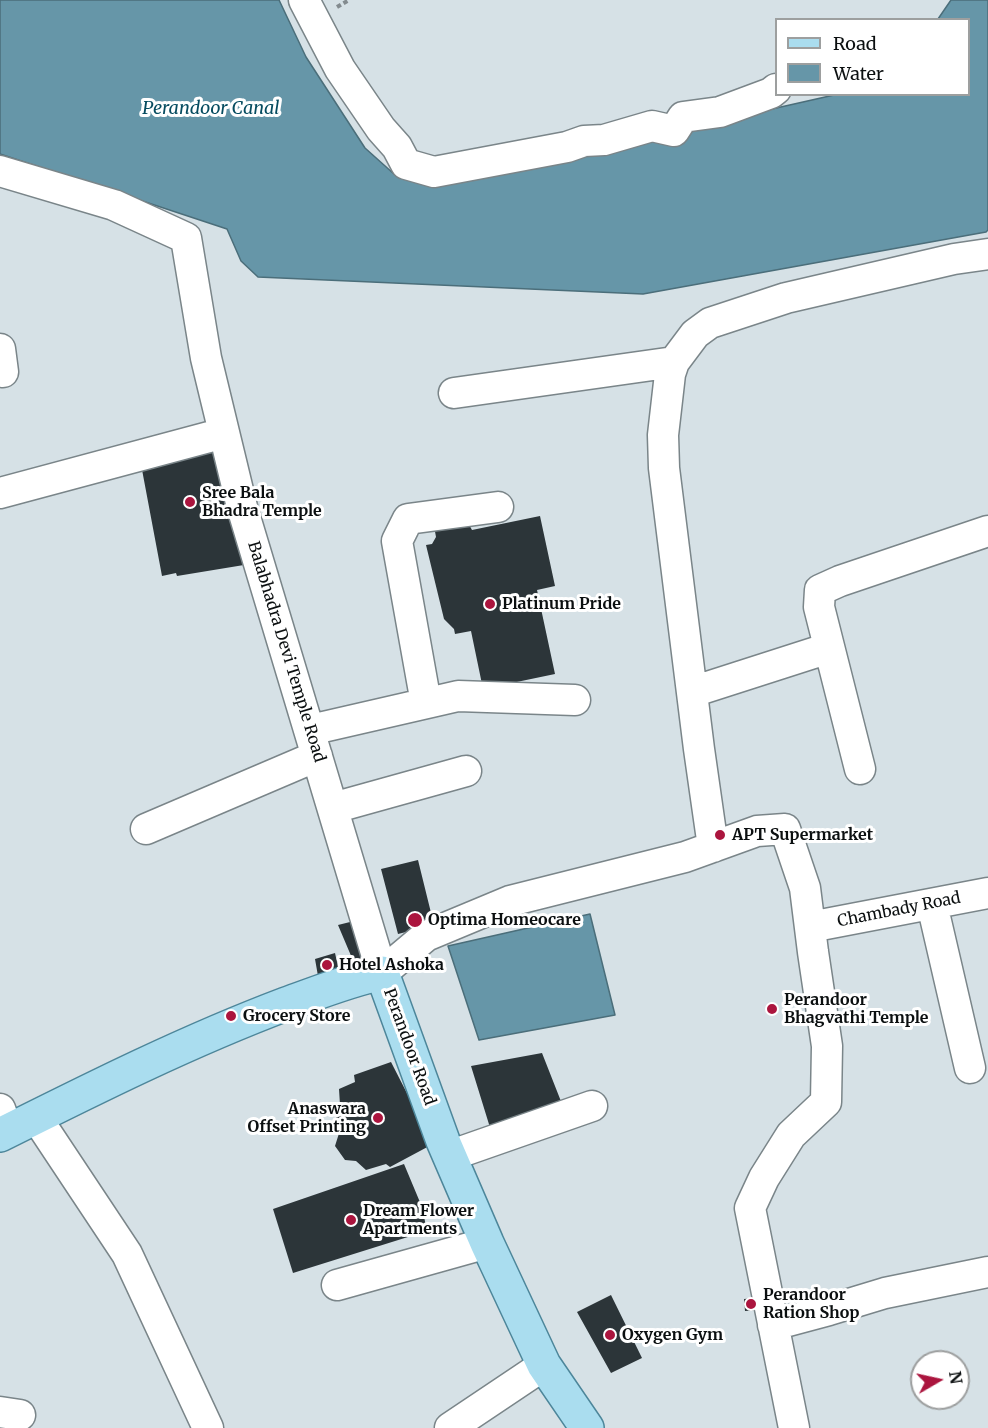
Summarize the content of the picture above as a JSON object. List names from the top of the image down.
{
  "streets": {
    "main road": ["Perandoor Road"],
    "street": ["Balabhadra Devi Temple Road", "Chambady Road"]
  },
  "crossings": [
    ["Balabhadra Devi Temple Road", "Perandoor Road"]
  ],
  "water": ["Perandoor Canal"],
  "places": [
    "Sree Bala Bhadra Temple",
    "Platinum Pride",
    "APT Supermarket",
    "Optima Homeocare",
    "Hotel Ashoka",
    "Perandoor Bhagvathi Temple",
    "Grocery Store",
    "Anaswara Offset Printing",
    "Dream Flower Apartments",
    "Perandoor Ration Shop",
    "Oxygen Gym"
  ],
  "legend": ["Road", "Water"],
  "north": "right"
}
